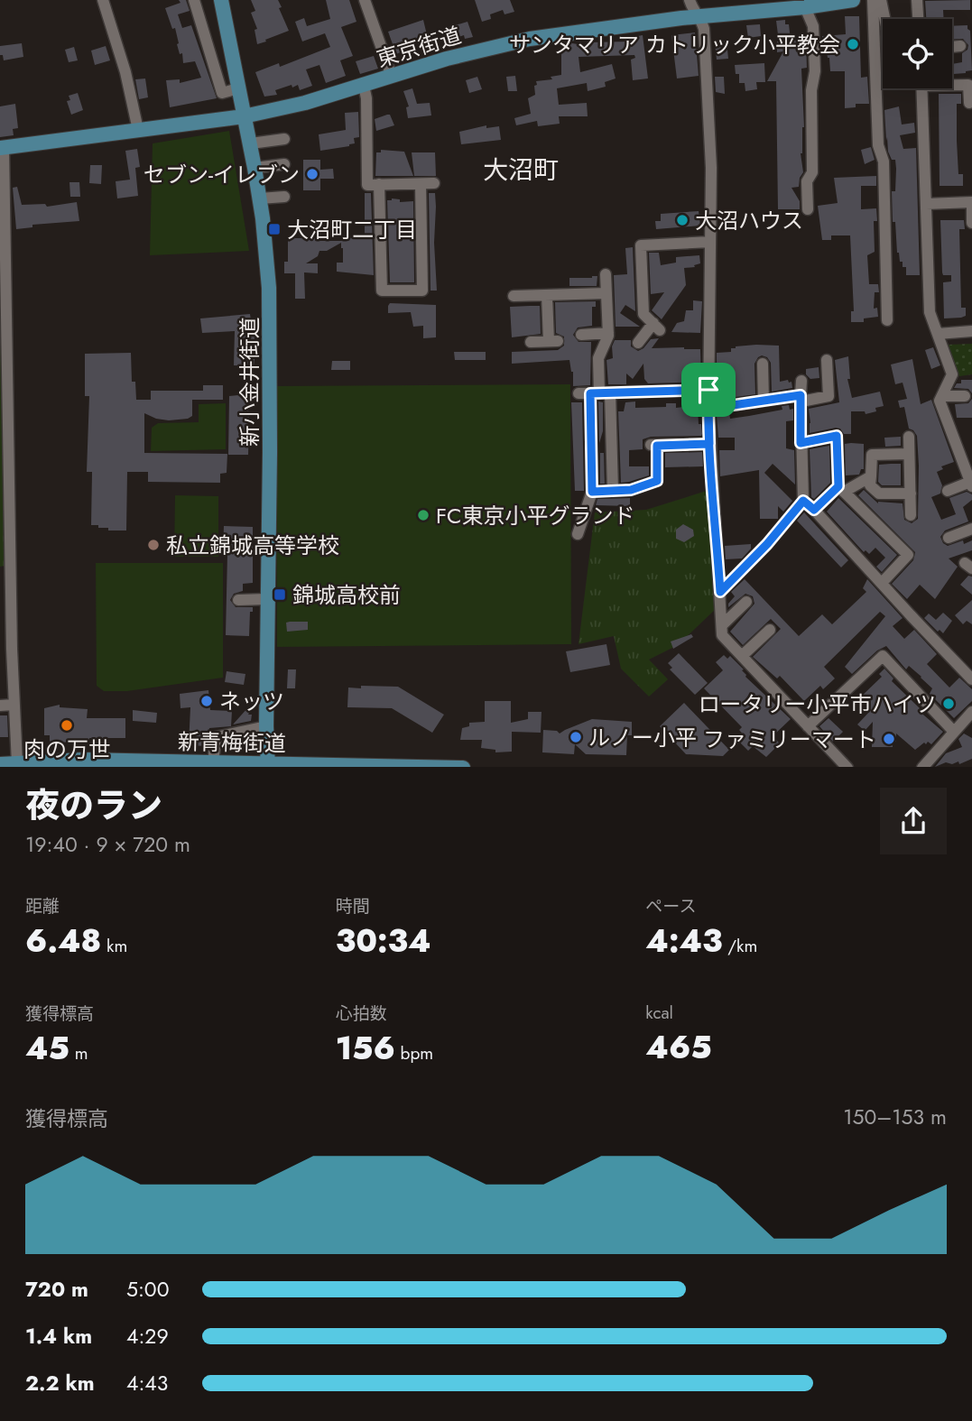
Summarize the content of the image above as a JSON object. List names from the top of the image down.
{
  "streets": {
    "main road": ["東京街道", "新小金井街道", "新青梅街道"]
  },
  "crossings": [
    ["東京街道", "新小金井街道"],
    ["新小金井街道", "新青梅街道"]
  ],
  "districts": ["大沼町"],
  "places": {
    "other": [
      "サンタマリア カトリック小平教会",
      "セブン-イレブン",
      "大沼ハウス",
      "FC東京小平グランド",
      "私立錦城高等学校",
      "ネッツ",
      "ロータリー小平市ハイツ",
      "肉の万世",
      "ルノー小平",
      "ファミリーマート"
    ],
    "transit": ["大沼町二丁目", "錦城高校前"]
  },
  "page": {
    "heading": ["夜のラン", "19:40 · 9 × 720 m"],
    "stats": [
      ["距離", "6.48 km"],
      ["時間", "30:34"],
      ["ペース", "4:43 /km"],
      ["獲得標高", "45 m"],
      ["心拍数", "156 bpm"],
      ["kcal", "465"]
    ],
    "chart": ["獲得標高", "150–153 m"],
    "list": [
      {
        "name": "720 m",
        "note": "5:00"
      },
      {
        "name": "1.4 km",
        "note": "4:29"
      },
      {
        "name": "2.2 km",
        "note": "4:43"
      }
    ]
  }
}
